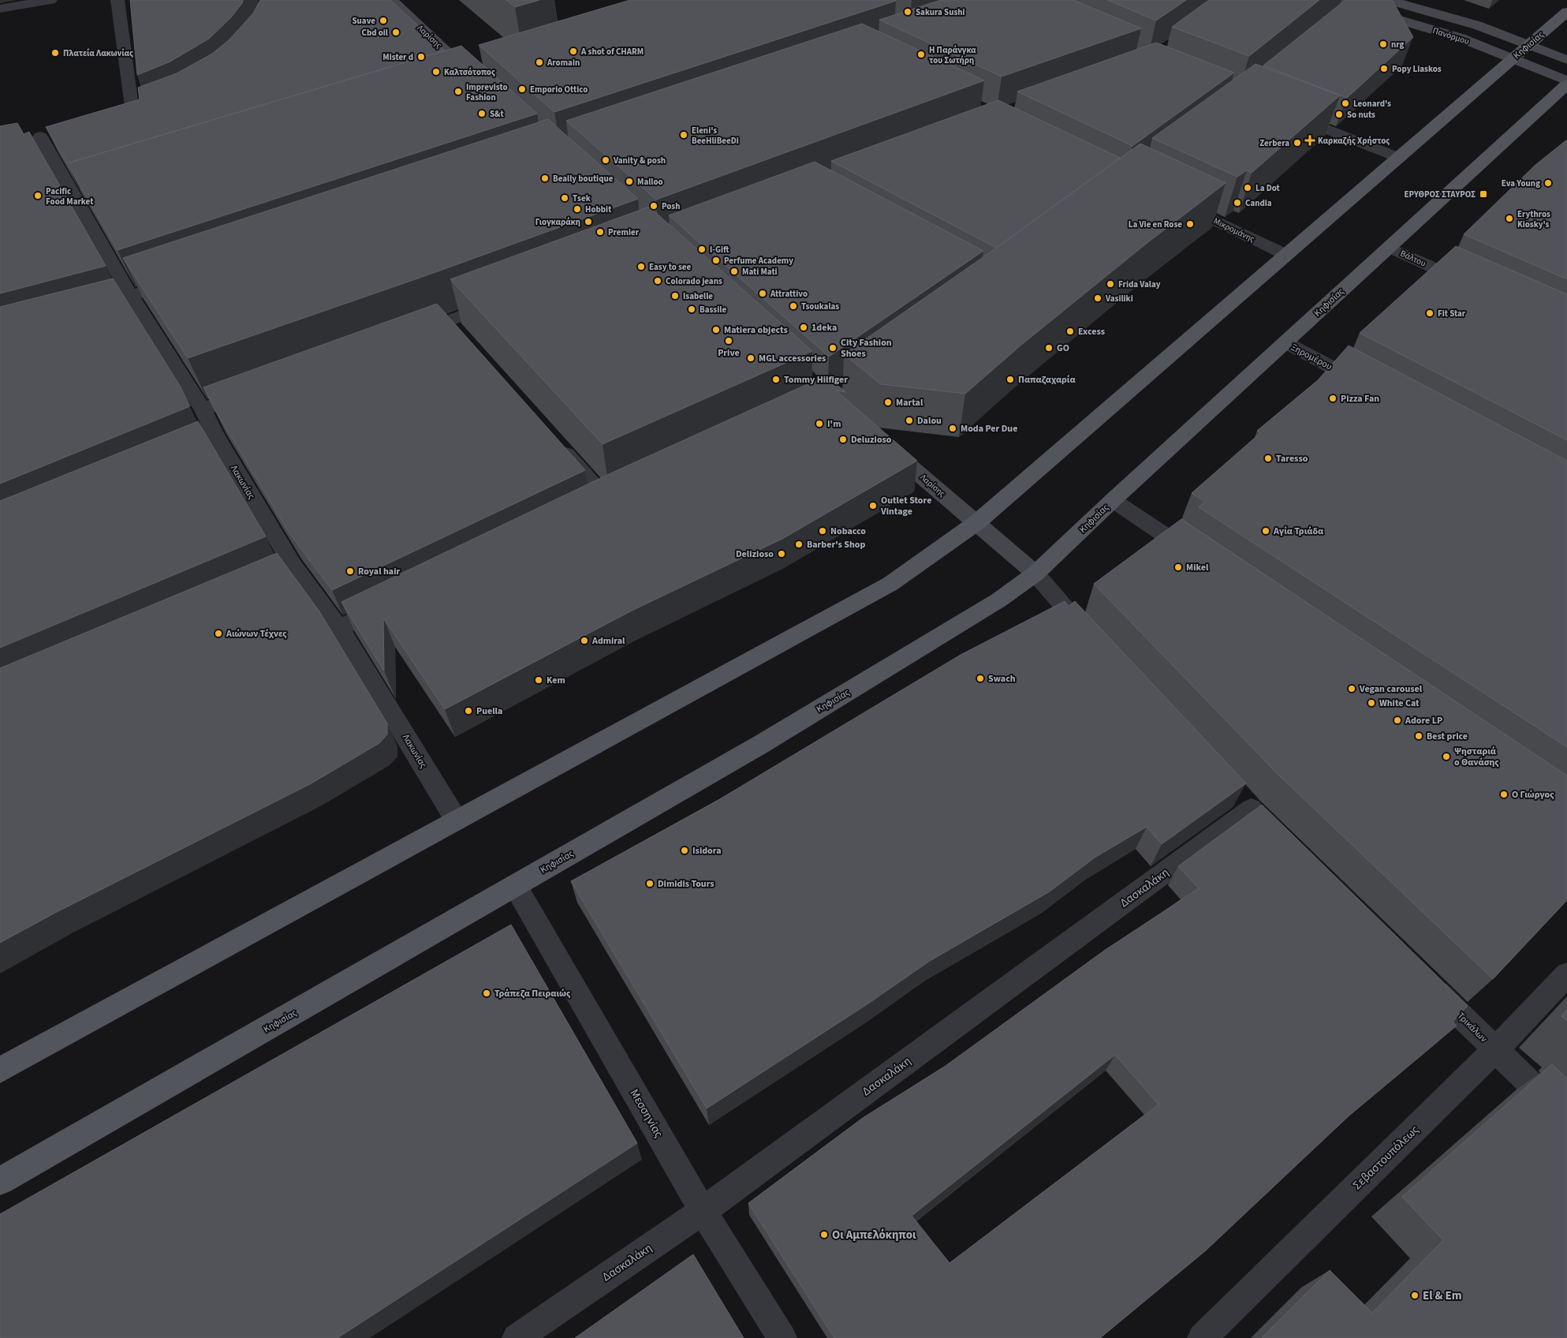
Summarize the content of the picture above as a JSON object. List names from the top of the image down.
{
  "streets": {
    "main road": ["Κηφισίας"],
    "street": [
      "Πανόρμου",
      "Λαρίσης",
      "Μικρομάνης",
      "Βάλτου",
      "Ξηρομέρου",
      "Λακωνίας",
      "Δασκαλάκη",
      "Τρικάλων",
      "Μεσσηνίας",
      "Σεβαστουπόλεως"
    ]
  },
  "crossings": [
    ["Πανόρμου", "Κηφισίας"],
    ["Λαρίσης", "Κηφισίας"],
    ["Κηφισίας", "Μικρομάνης"],
    ["Κηφισίας", "Βάλτου"],
    ["Κηφισίας", "Ξηρομέρου"],
    ["Κηφισίας", "Λακωνίας"],
    ["Κηφισίας", "Μεσσηνίας"],
    ["Δασκαλάκη", "Μεσσηνίας"],
    ["Τρικάλων", "Σεβαστουπόλεως"]
  ],
  "places": {
    "other": [
      "Sakura Sushi",
      "Suave",
      "Cbd oil",
      "nrg",
      "A shot of CHARM",
      "Πλατεία Λακωνίας",
      "Η Παράνγκα του Σωτήρη",
      "Mister d",
      "Aromain",
      "Popy Liaskos",
      "Καλτσότοπος",
      "Emporio Ottico",
      "Imprevisto Fashion",
      "Leonard's",
      "S&t",
      "So nuts",
      "Eleni's BeeHliBeeDi",
      "Zerbera",
      "Vanity & posh",
      "Beally boutique",
      "Malloo",
      "Eva Young",
      "La Dot",
      "Pacific Food Market",
      "Τsek",
      "Candia",
      "Posh",
      "Hobbit",
      "Erythros Kiosky's",
      "Γιογκαράκη",
      "La Vie en Rose",
      "Premier",
      "I-Gift",
      "Perfume Academy",
      "Easy to see",
      "Mati Mati",
      "Colorado jeans",
      "Frida Valay",
      "Attrattivo",
      "Isabelle",
      "Vasiliki",
      "Tsoukalas",
      "Bassile",
      "Fit Star",
      "1deka",
      "Matiera objects",
      "Excess",
      "Prive",
      "City Fashion Shoes",
      "GO",
      "MGL accessories",
      "Tommy Hilfiger",
      "Παπαζαχαρία",
      "Pizza Fan",
      "Martal",
      "Dalou",
      "I'm",
      "Moda Per Due",
      "Deluzioso",
      "Taresso",
      "Outlet Store Vintage",
      "Nobacco",
      "Αγία Τριάδα",
      "Barber's Shop",
      "Delizioso",
      "Mikel",
      "Royal hair",
      "Αιώνων Τέχνες",
      "Admiral",
      "Swach",
      "Kem",
      "Vegan carousel",
      "White Cat",
      "Puella",
      "Adore LP",
      "Best price",
      "Ψησταριά ο Θανάσης",
      "Ο Γιώργος",
      "Isidora",
      "Dimidis Tours",
      "Τράπεζα Πειραιώς",
      "Οι Αμπελόκηποι",
      "El & Em"
    ],
    "health": ["Καρκαζής Χρήστος"],
    "transit": ["ΕΡΥΘΡΟΣ ΣΤΑΥΡΟΣ"]
  }
}
